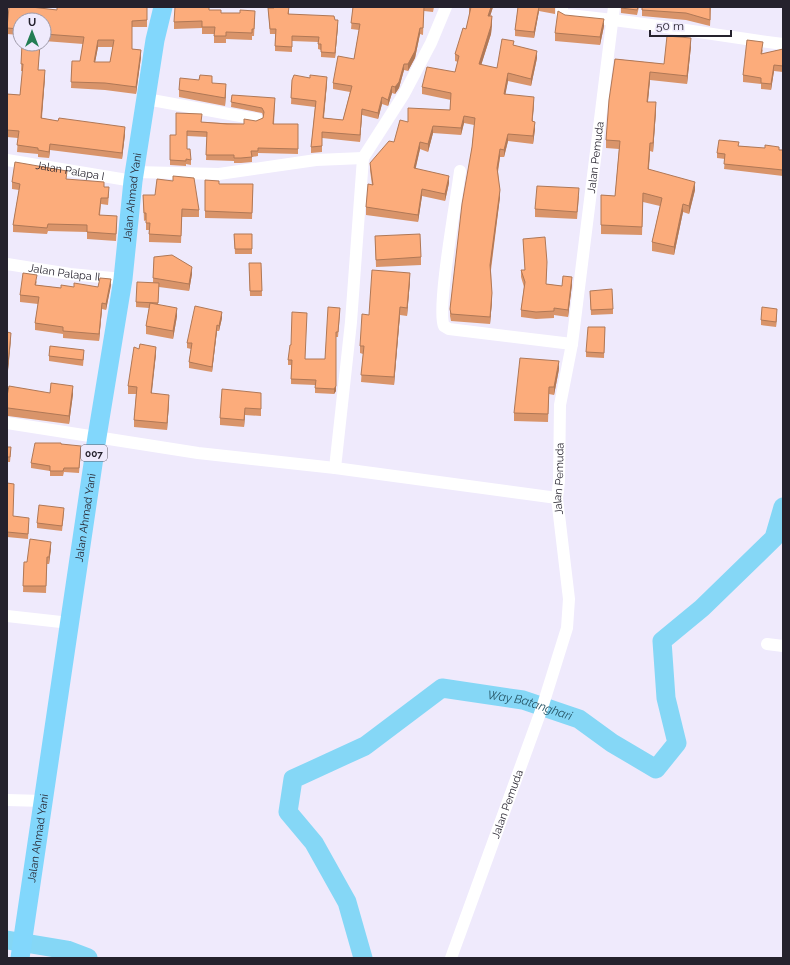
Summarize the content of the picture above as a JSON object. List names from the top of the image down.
{
  "streets": {
    "main road": ["Jalan Ahmad Yani", "007"],
    "street": ["Jalan Pemuda", "Jalan Palapa I", "Jalan Palapa II"]
  },
  "crossings": [
    ["Jalan Palapa I", "Jalan Ahmad Yani"],
    ["Jalan Ahmad Yani", "Jalan Palapa II"]
  ],
  "water": ["Way Batanghari"],
  "scale_bar": "50 m",
  "north": "top"
}
